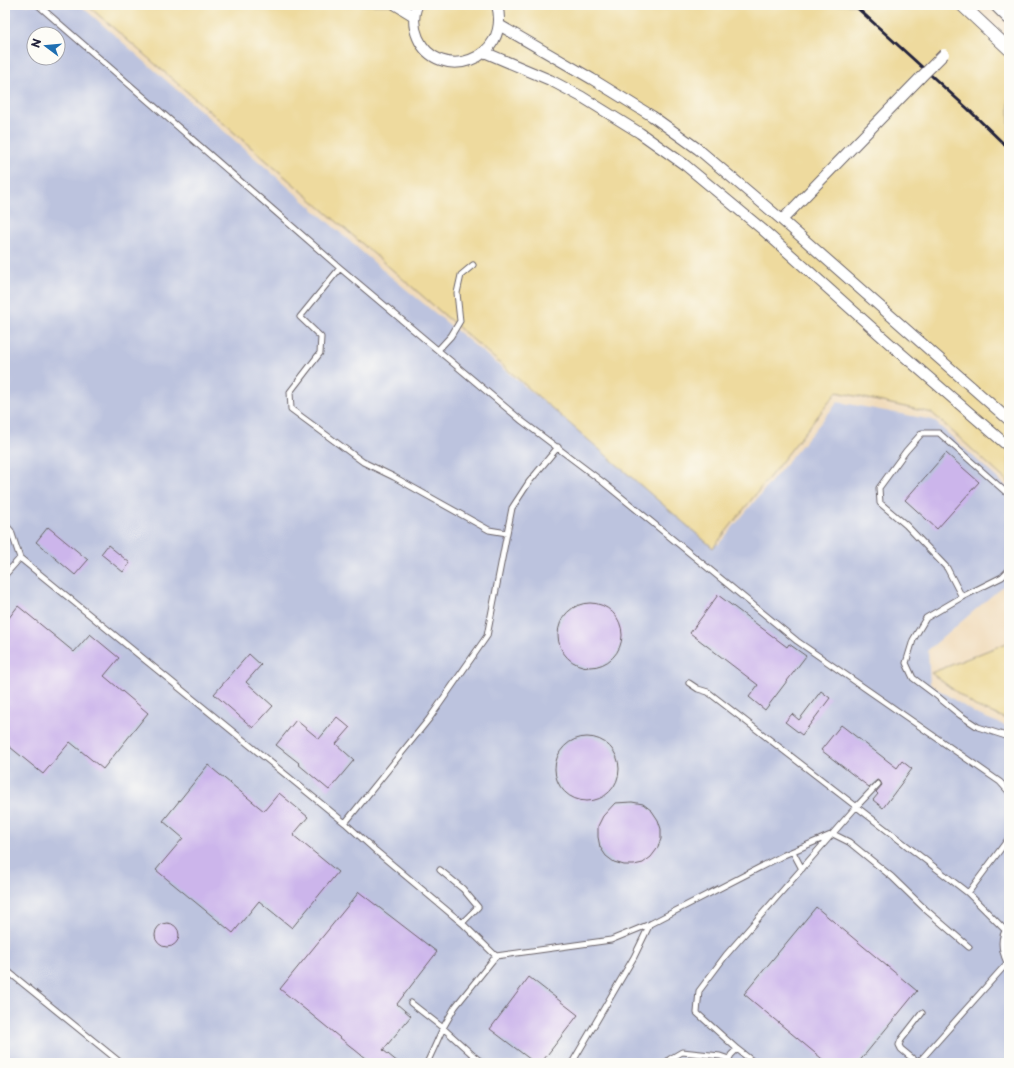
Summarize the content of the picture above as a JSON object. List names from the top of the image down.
{
  "north": "left"
}
